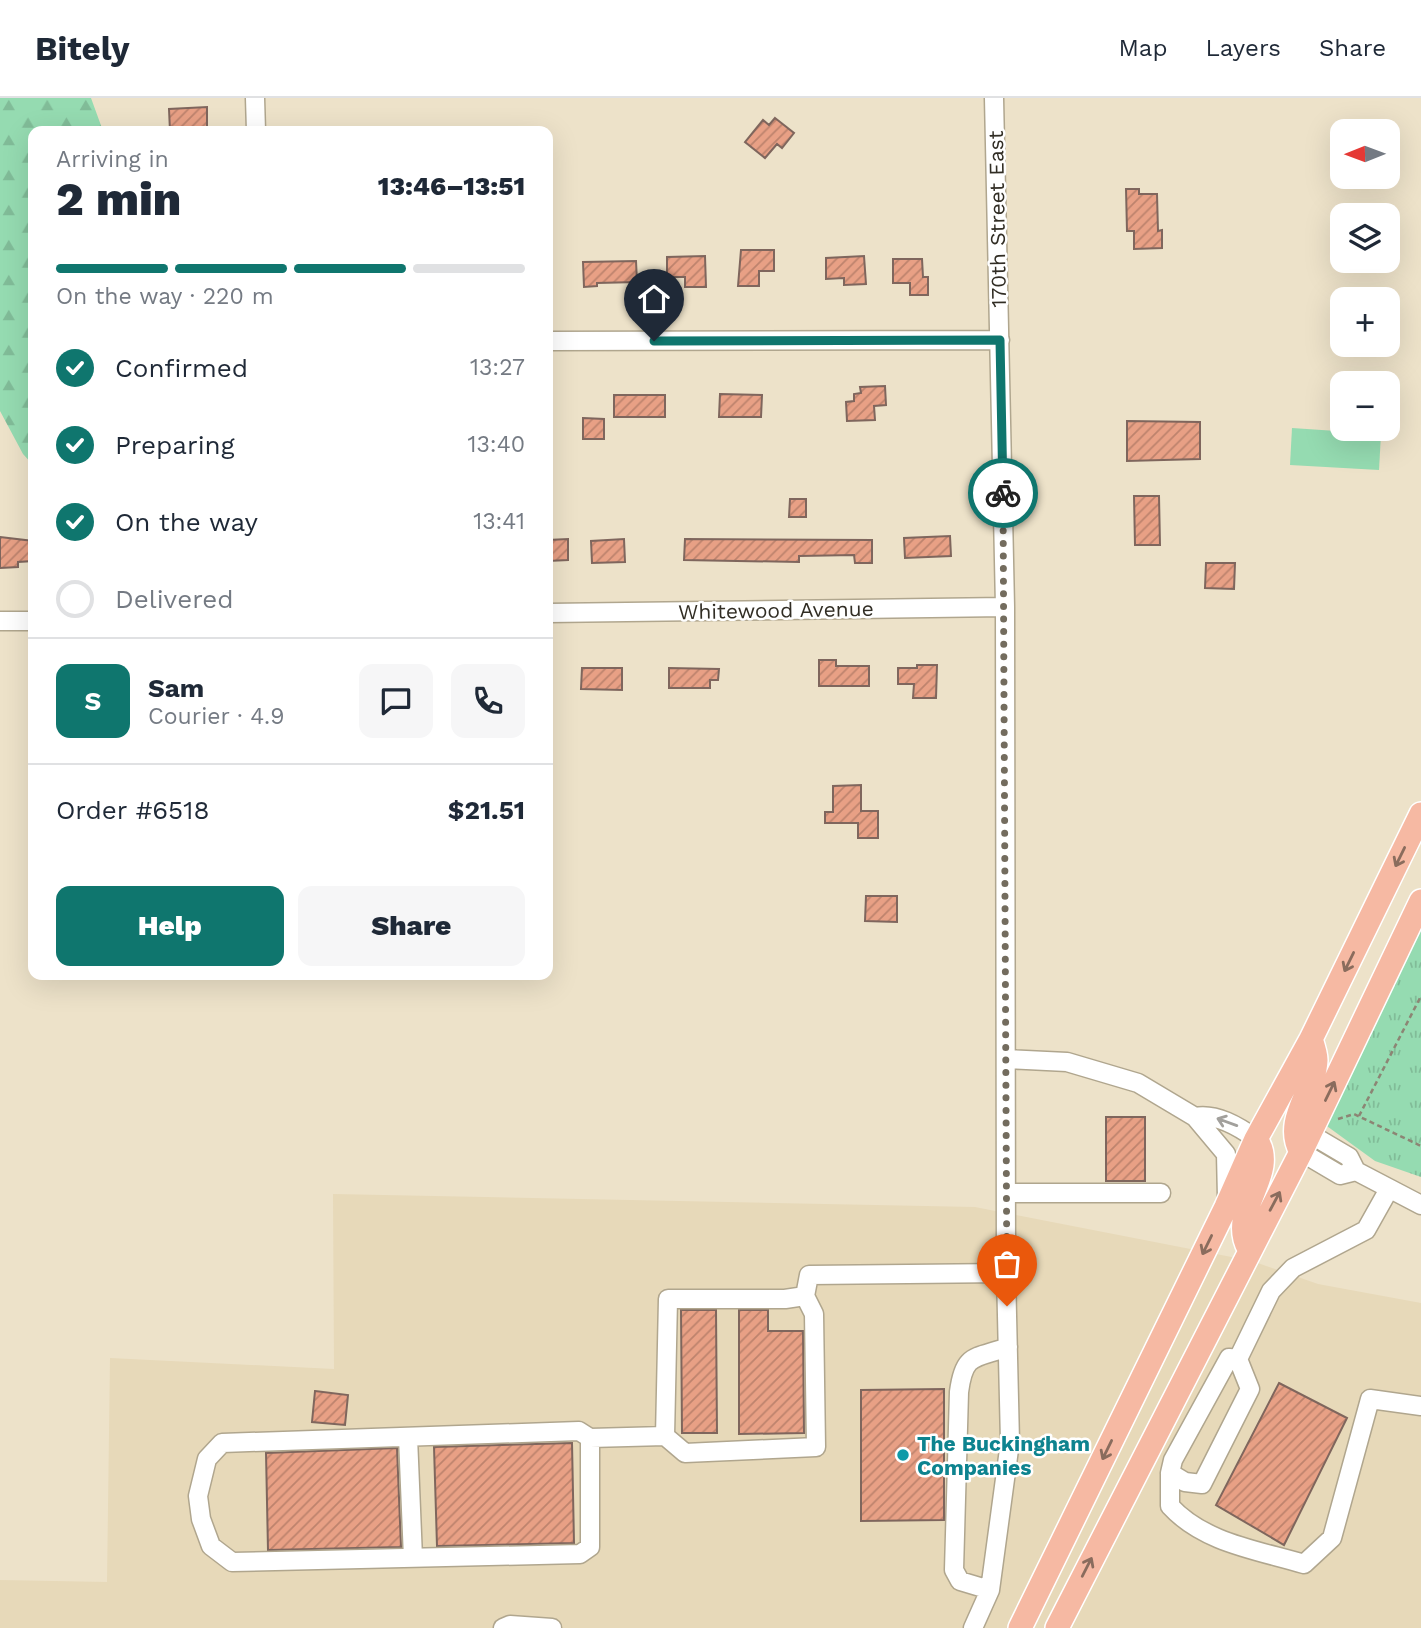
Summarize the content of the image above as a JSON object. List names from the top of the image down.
{
  "streets": {
    "street": ["170th Street East", "Whitewood Avenue"]
  },
  "crossings": [
    ["170th Street East", "Whitewood Avenue"]
  ],
  "places": ["The Buckingham Companies"],
  "north": "left",
  "page": {
    "header": "Bitely",
    "nav": ["Map", "Layers", "Share"],
    "map_buttons": ["+", "−"],
    "heading": ["2 min", "Arriving in", "13:46–13:51"],
    "panel": [
      "Sam",
      "Courier · 4.9",
      "Order #6518",
      "$21.51"
    ],
    "bar": "On the way · 220 m",
    "list": [
      ["Confirmed", "13:27"],
      ["Preparing", "13:40"],
      ["On the way", "13:41"],
      "Delivered"
    ],
    "round": "S",
    "buttons": ["Help", "Share"]
  }
}
